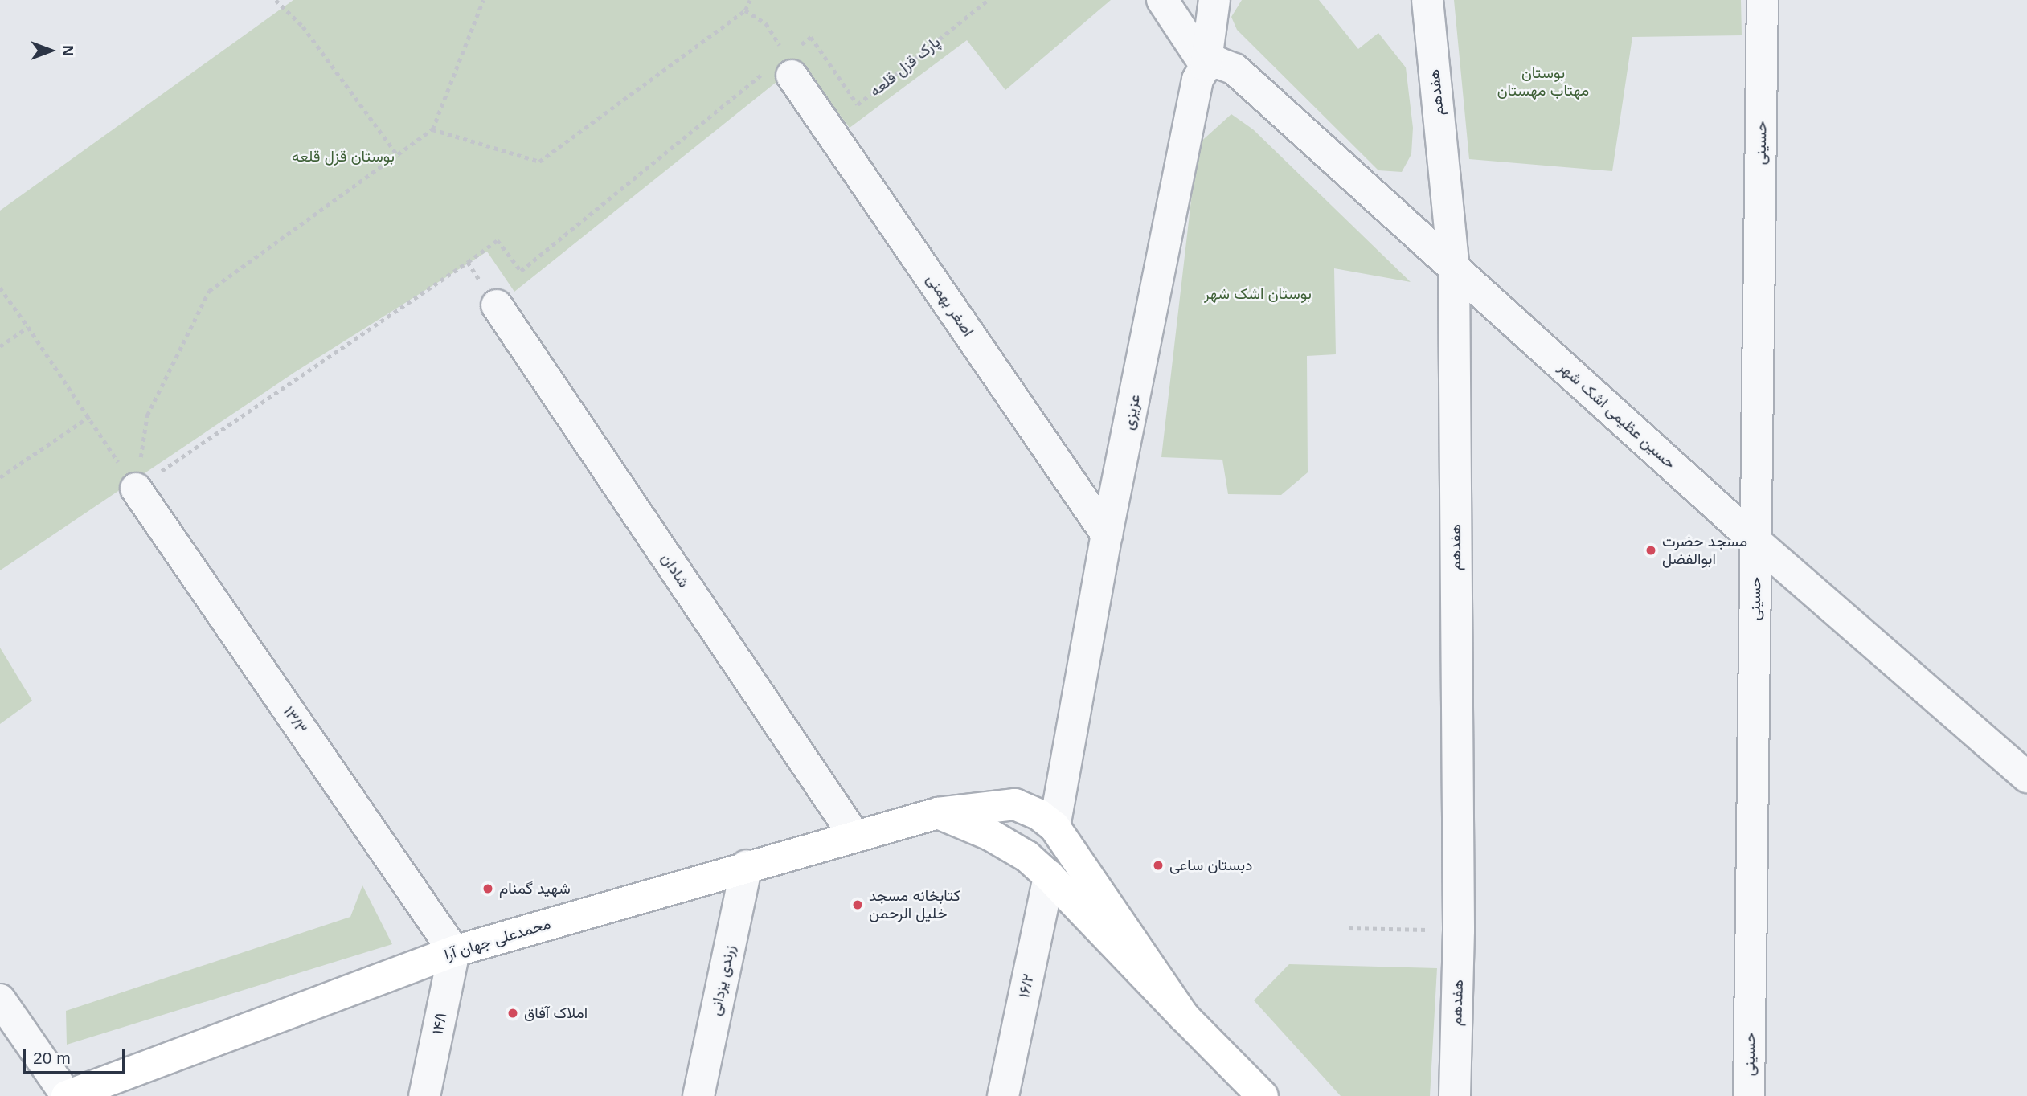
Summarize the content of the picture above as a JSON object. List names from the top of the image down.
{
  "streets": {
    "main road": ["محمدعلی جهان آرا"],
    "street": [
      "هفدهم",
      "حسینی",
      "اصغر بهمنی",
      "عزیزی",
      "حسین عظیمی اشک شهر",
      "شادان",
      "۱۳/۳",
      "زرندی یزدانی",
      "۱۶/۲",
      "۱۴/۱"
    ],
    "path": ["پارک قزل قلعه"]
  },
  "crossings": [
    ["پارک قزل قلعه", "اصغر بهمنی"],
    ["هفدهم", "حسین عظیمی اشک شهر"],
    ["حسینی", "حسین عظیمی اشک شهر"],
    ["اصغر بهمنی", "عزیزی"],
    ["عزیزی", "حسین عظیمی اشک شهر"],
    ["عزیزی", "محمدعلی جهان آرا"],
    ["شادان", "محمدعلی جهان آرا"],
    ["۱۳/۳", "محمدعلی جهان آرا"],
    ["۱۳/۳", "۱۴/۱"],
    ["محمدعلی جهان آرا", "زرندی یزدانی"],
    ["محمدعلی جهان آرا", "۱۴/۱"]
  ],
  "parks": ["بوستان مهتاب مهستان", "بوستان قزل قلعه", "بوستان اشک شهر"],
  "places": [
    "مسجد حضرت ابوالفضل",
    "دبستان ساعی",
    "شهید گمنام",
    "كتابخانه مسجد خليل الرحمن",
    "املاک آفاق"
  ],
  "scale_bar": "20 m",
  "north": "right"
}
